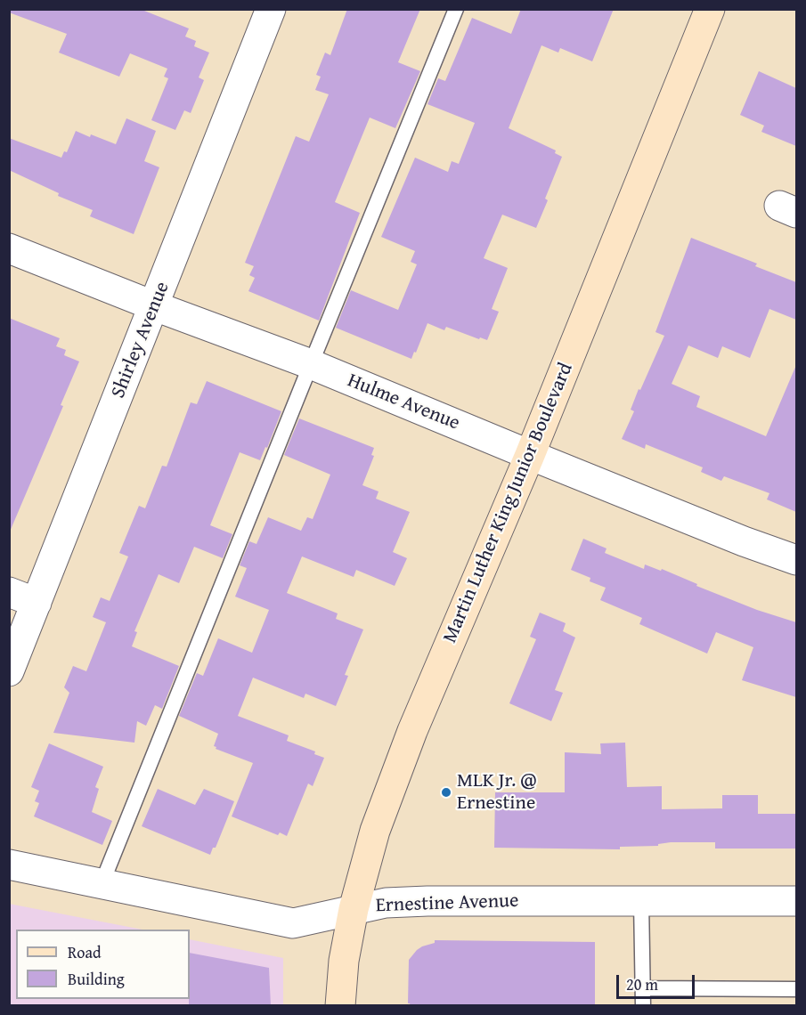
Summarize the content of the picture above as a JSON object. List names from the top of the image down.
{
  "streets": {
    "main road": ["Martin Luther King Junior Boulevard"],
    "street": ["Shirley Avenue", "Hulme Avenue", "Ernestine Avenue"]
  },
  "crossings": [
    ["Shirley Avenue", "Hulme Avenue"],
    ["Hulme Avenue", "Martin Luther King Junior Boulevard"],
    ["Martin Luther King Junior Boulevard", "Ernestine Avenue"]
  ],
  "places": ["MLK Jr. @ Ernestine"],
  "legend": ["Road", "Building"],
  "scale_bar": "20 m"
}
